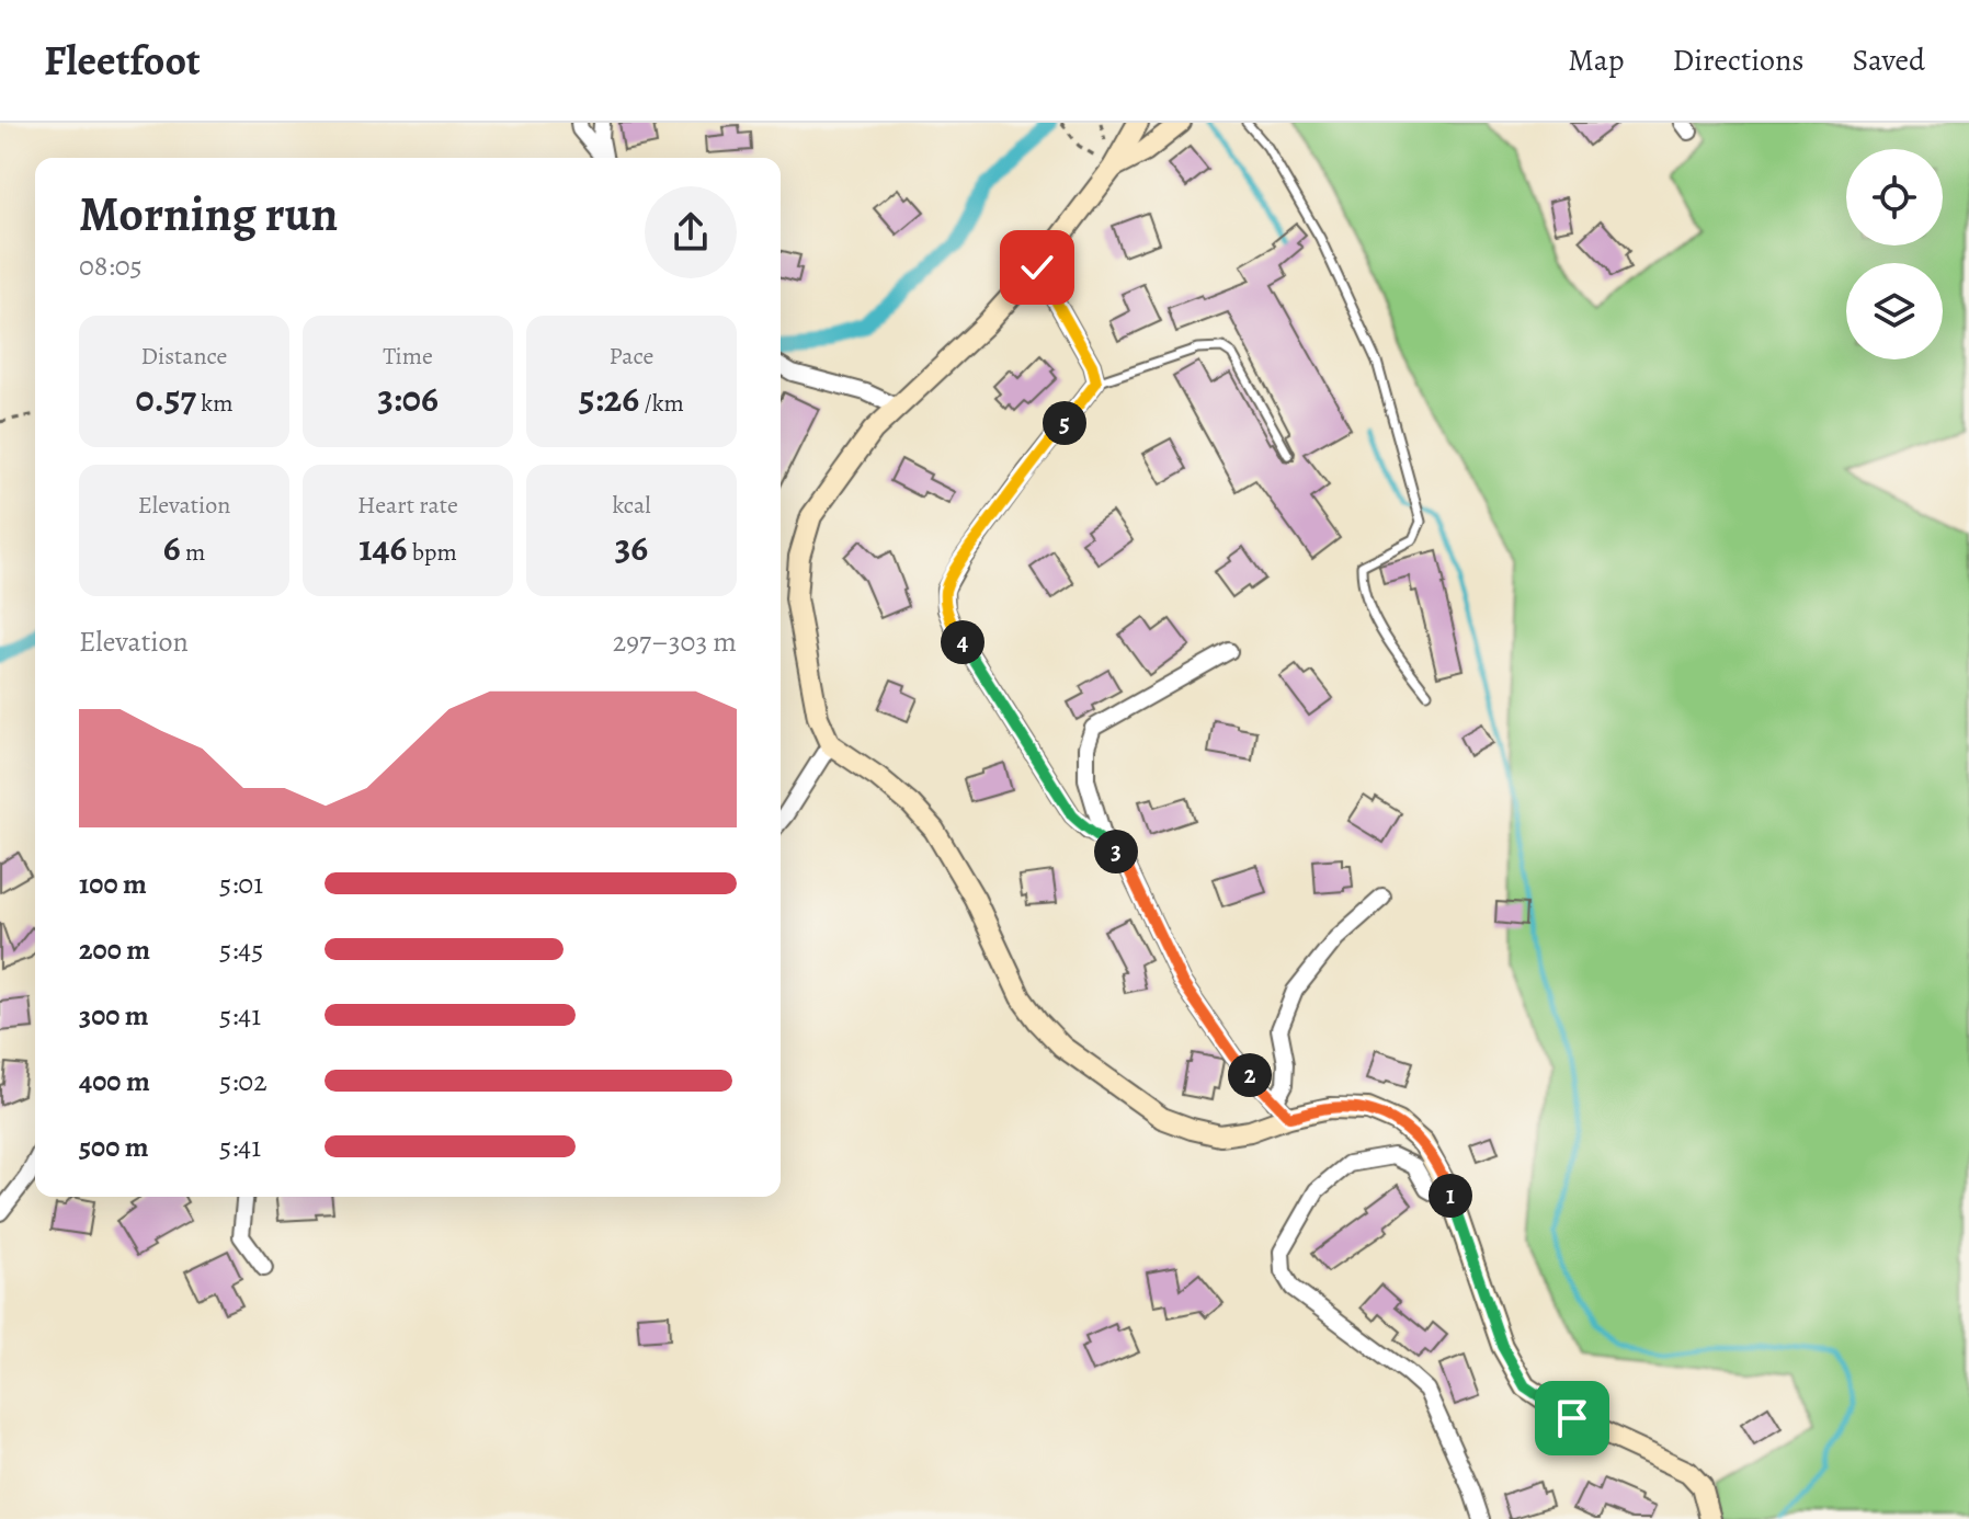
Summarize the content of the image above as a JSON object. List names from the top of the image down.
{
  "page": {
    "header": "Fleetfoot",
    "nav": ["Map", "Directions", "Saved"],
    "heading": ["Morning run", "08:05"],
    "stats": [
      ["Distance", "0.57 km"],
      ["Time", "3:06"],
      ["Pace", "5:26 /km"],
      ["Elevation", "6 m"],
      ["Heart rate", "146 bpm"],
      ["kcal", "36"]
    ],
    "pins": [
      "5",
      "4",
      "3",
      "2",
      "1"
    ],
    "chart": ["Elevation", "297–303 m"],
    "list": [
      {
        "name": "100 m",
        "note": "5:01"
      },
      {
        "name": "200 m",
        "note": "5:45"
      },
      {
        "name": "300 m",
        "note": "5:41"
      },
      {
        "name": "400 m",
        "note": "5:02"
      },
      {
        "name": "500 m",
        "note": "5:41"
      }
    ]
  }
}
